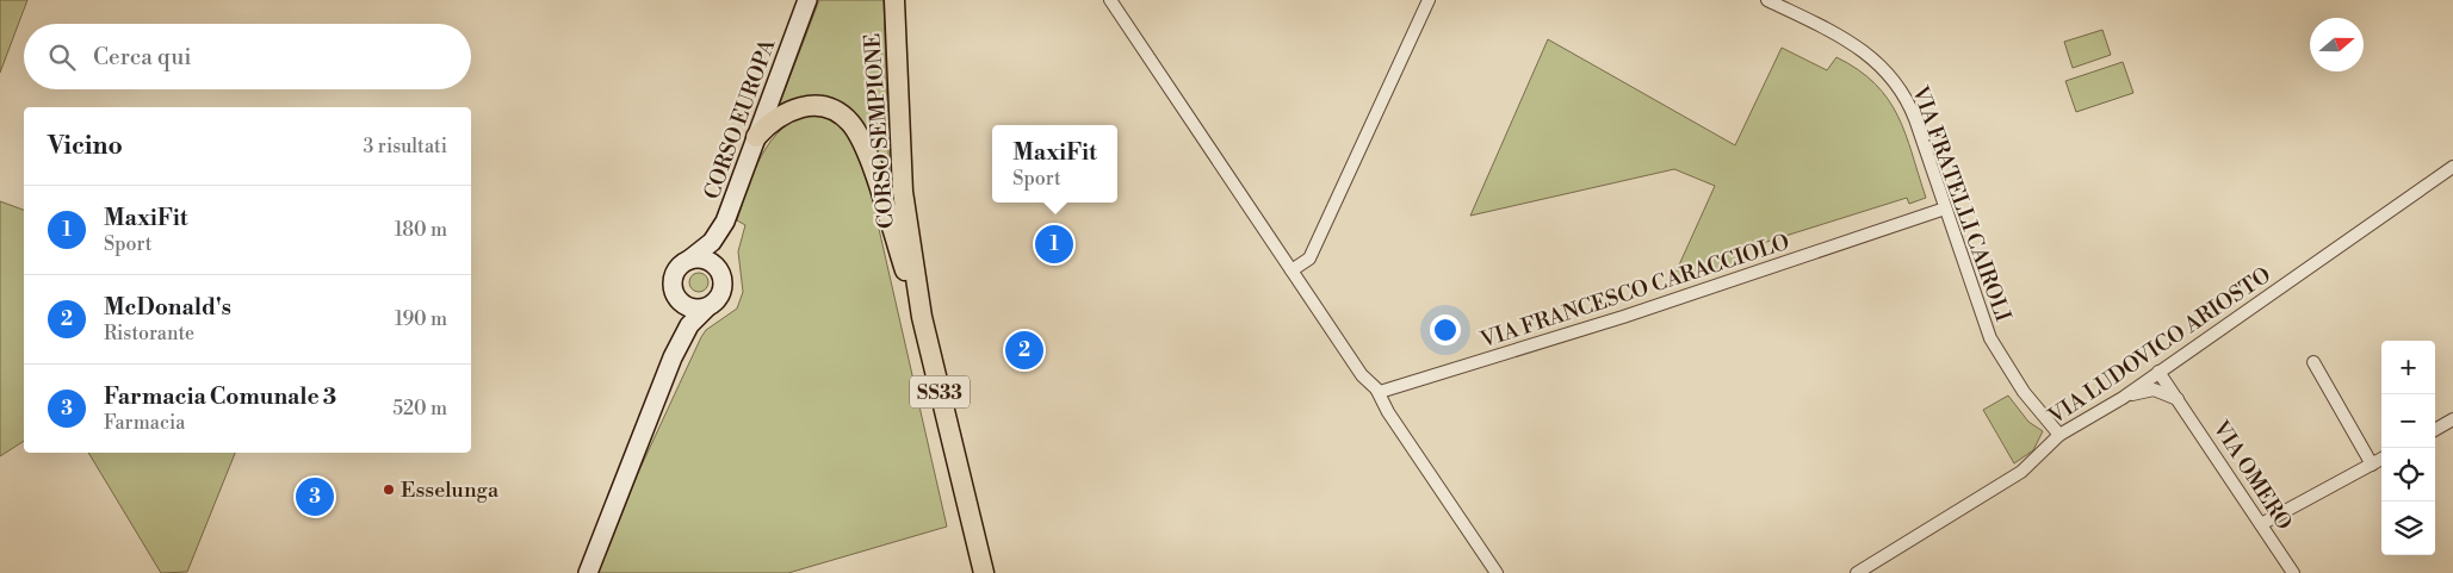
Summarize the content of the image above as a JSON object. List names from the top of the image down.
{
  "streets": {
    "main road": ["CORSO EUROPA", "CORSO SEMPIONE", "SS33"],
    "street": [
      "VIA FRATELLI CAIROLI",
      "VIA FRANCESCO CARACCIOLO",
      "VIA LUDOVICO ARIOSTO",
      "VIA OMERO"
    ]
  },
  "crossings": [
    ["VIA FRATELLI CAIROLI", "VIA FRANCESCO CARACCIOLO"],
    ["VIA FRATELLI CAIROLI", "VIA LUDOVICO ARIOSTO"],
    ["VIA LUDOVICO ARIOSTO", "VIA OMERO"]
  ],
  "places": ["Esselunga"],
  "north": "right",
  "page": {
    "search": "Cerca qui",
    "heading": ["Vicino", "3 risultati"],
    "popup": ["MaxiFit", "Sport"],
    "list": [
      {
        "mark": "1",
        "name": "MaxiFit",
        "note": "Sport",
        "value": "180 m"
      },
      {
        "mark": "2",
        "name": "McDonald's",
        "note": "Ristorante",
        "value": "190 m"
      },
      {
        "mark": "3",
        "name": "Farmacia Comunale 3",
        "note": "Farmacia",
        "value": "520 m"
      }
    ],
    "pins": ["1", "2", "3"],
    "map_buttons": ["+", "−"]
  }
}
